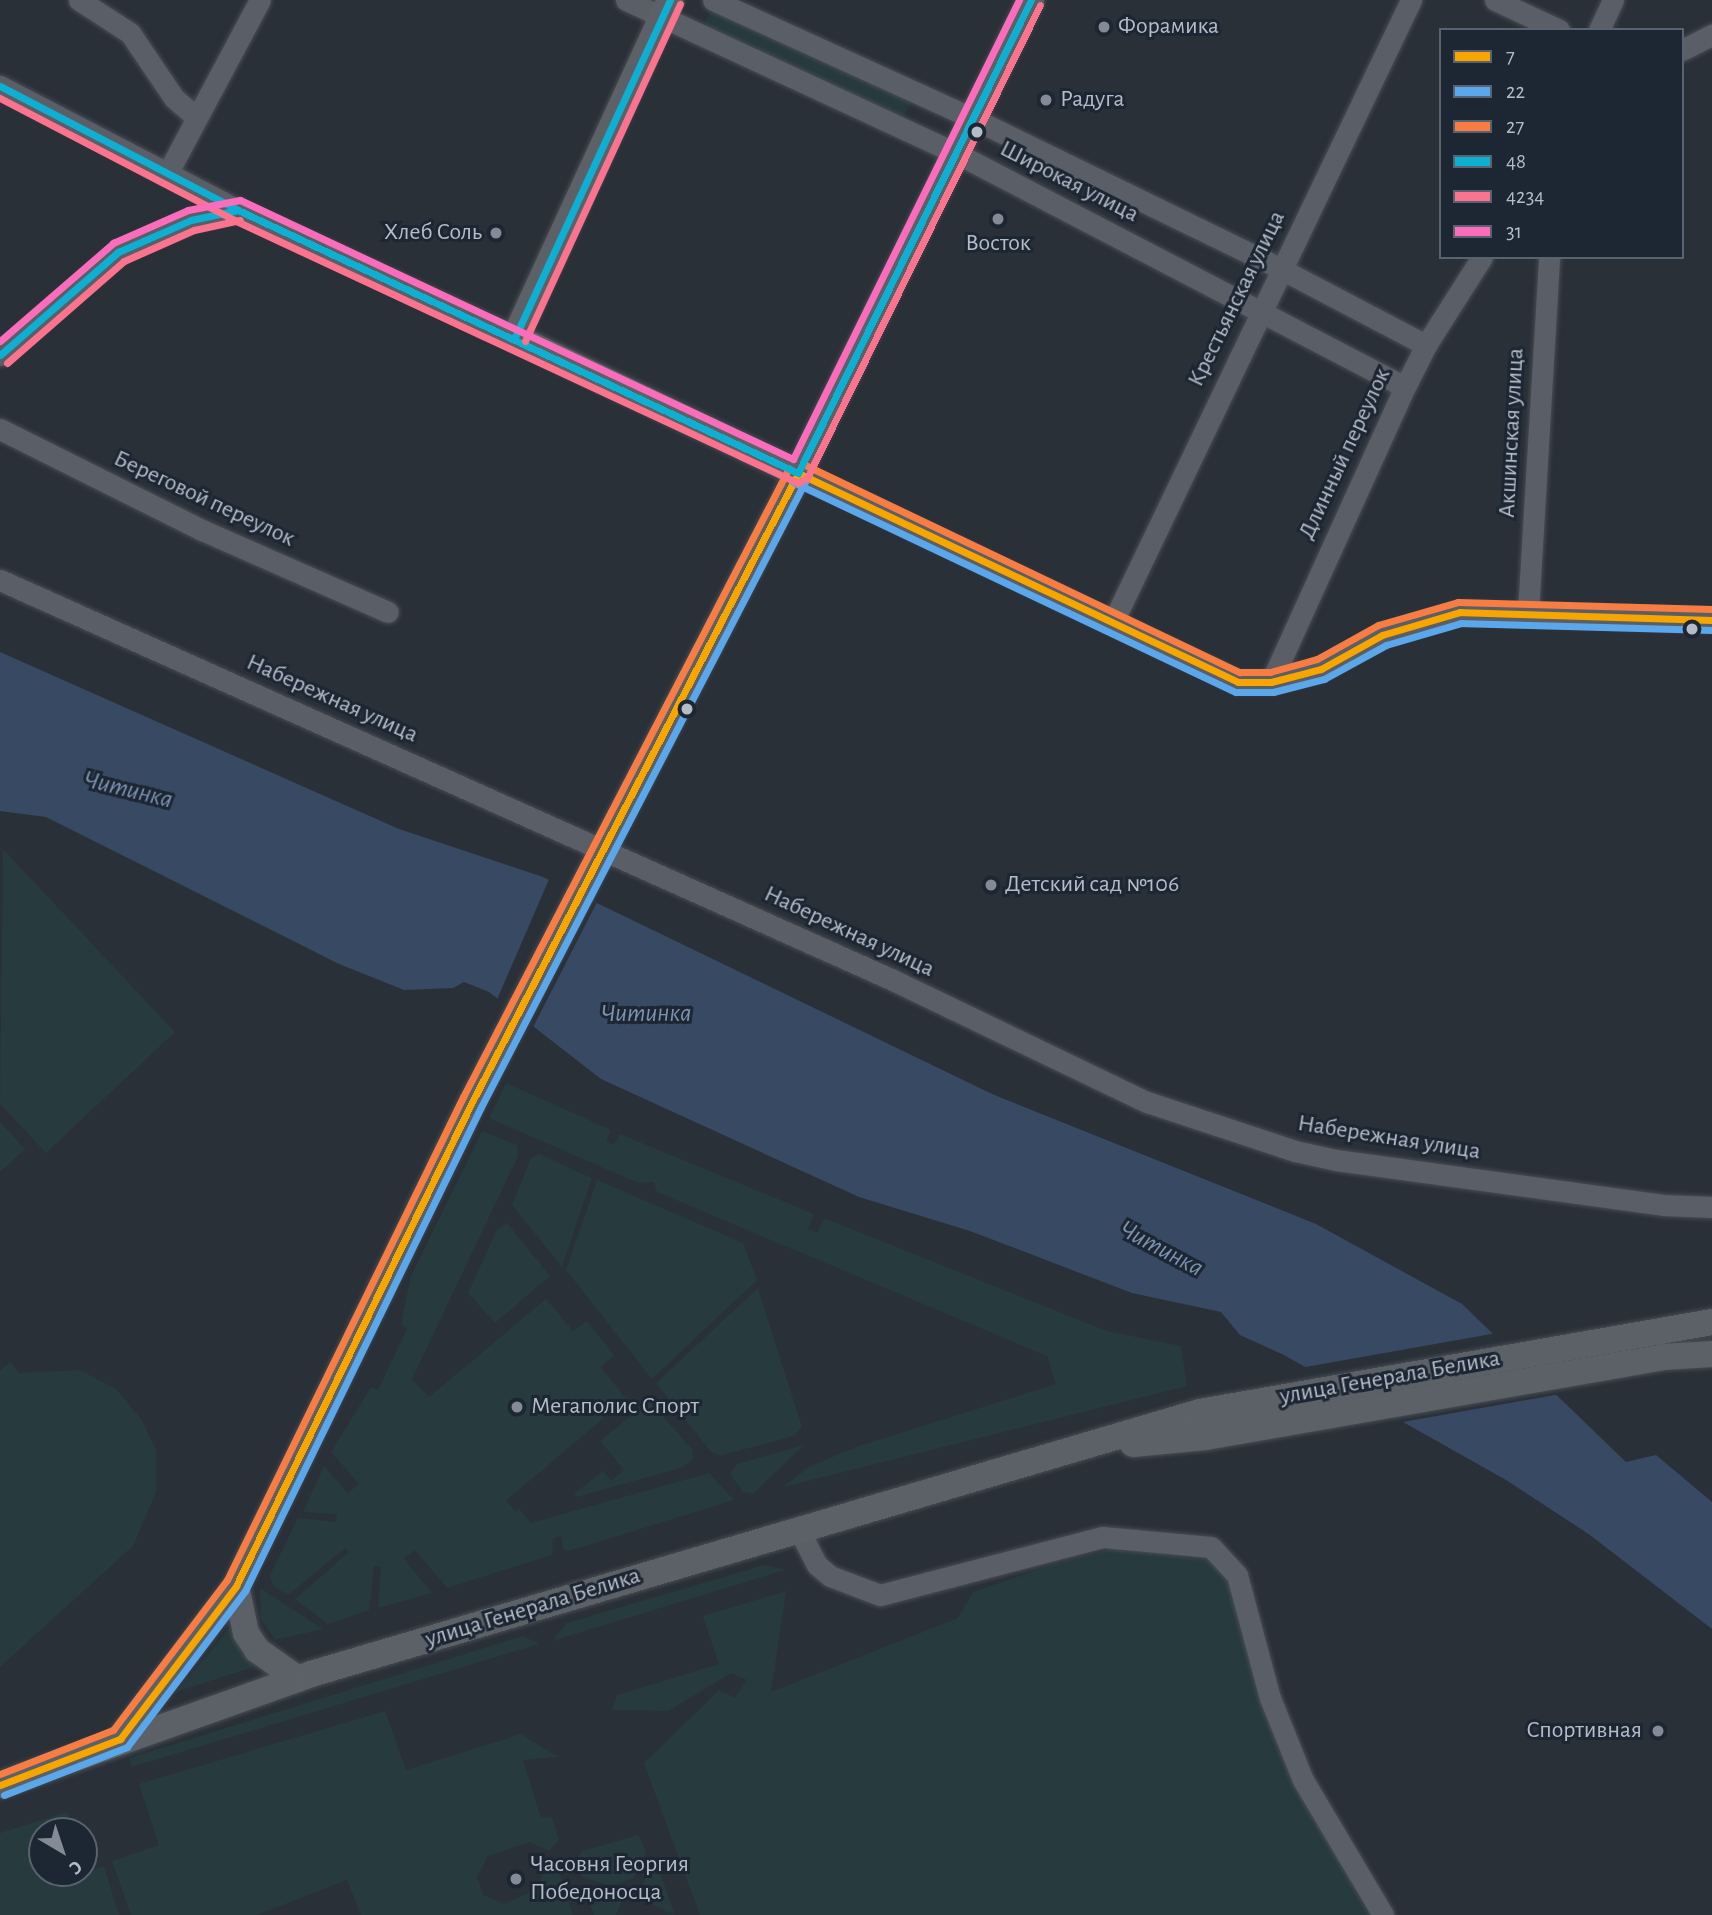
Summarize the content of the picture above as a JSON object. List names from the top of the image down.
{
  "streets": {
    "main road": ["улица Генерала Белика"],
    "street": [
      "Широкая улица",
      "Крестьянская улица",
      "Акшинская улица",
      "Длинный переулок",
      "Береговой переулок",
      "Набережная улица"
    ]
  },
  "crossings": [
    ["Широкая улица", "Крестьянская улица"],
    ["Широкая улица", "Длинный переулок"]
  ],
  "water": ["Читинка"],
  "places": [
    "Форамика",
    "Радуга",
    "Восток",
    "Хлеб Соль",
    "Детский сад №106",
    "Мегаполис Спорт",
    "Спортивная",
    "Часовня Георгия Победоносца"
  ],
  "lines": [
    "transit line 48",
    "transit line 31",
    "transit line 4234",
    "transit line 27",
    "transit line 7",
    "transit line 22"
  ],
  "legend": [
    "7",
    "22",
    "27",
    "48",
    "4234",
    "31"
  ],
  "north": "bottom right"
}
